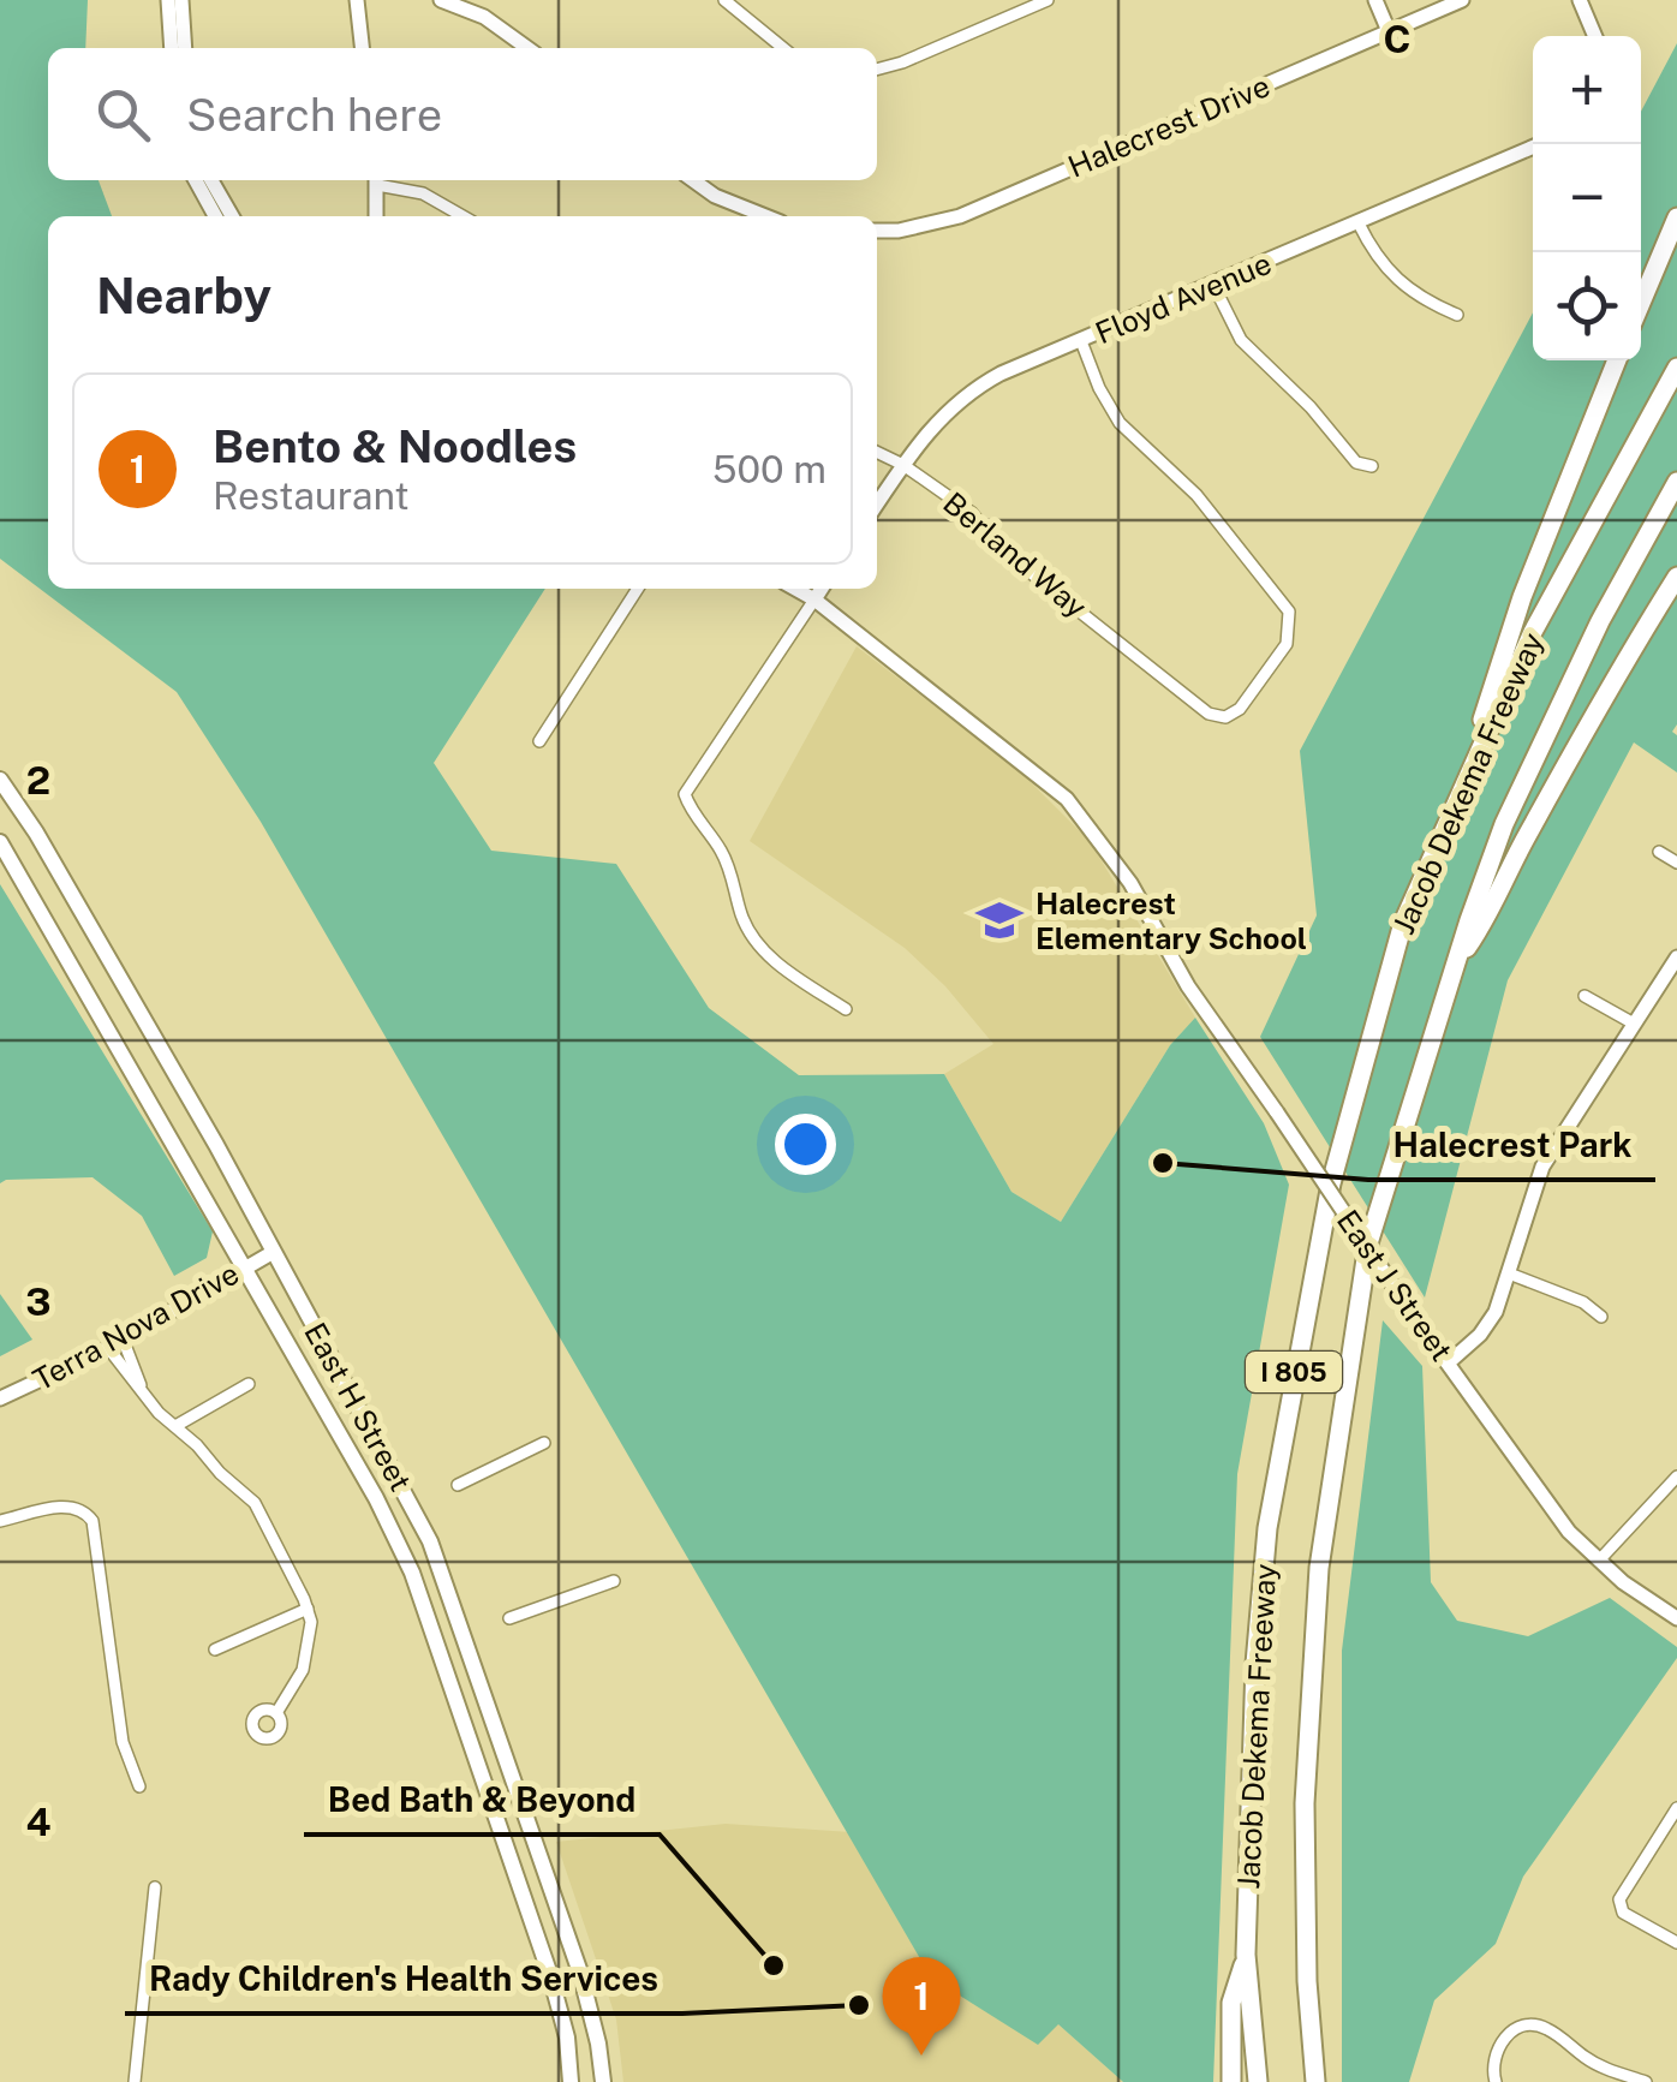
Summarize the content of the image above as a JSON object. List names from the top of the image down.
{
  "streets": {
    "highway": ["Jacob Dekema Freeway", "I 805"],
    "main road": ["East H Street"],
    "street": [
      "Halecrest Drive",
      "Floyd Avenue",
      "Berland Way",
      "East J Street",
      "Terra Nova Drive"
    ]
  },
  "crossings": [
    ["Floyd Avenue", "Berland Way"],
    ["Terra Nova Drive", "East H Street"]
  ],
  "places": {
    "school or university": ["Halecrest Elementary School"],
    "other": ["Halecrest Park", "Bed Bath & Beyond", "Rady Children's Health Services"]
  },
  "page": {
    "map_buttons": ["+", "−"],
    "search": "Search here",
    "heading": "Nearby",
    "list": [
      {
        "mark": "1",
        "name": "Bento & Noodles",
        "note": "Restaurant",
        "value": "500 m"
      }
    ],
    "pins": "1"
  },
  "grid": {
    "columns": ["C"],
    "rows": ["2", "3", "4"]
  }
}
